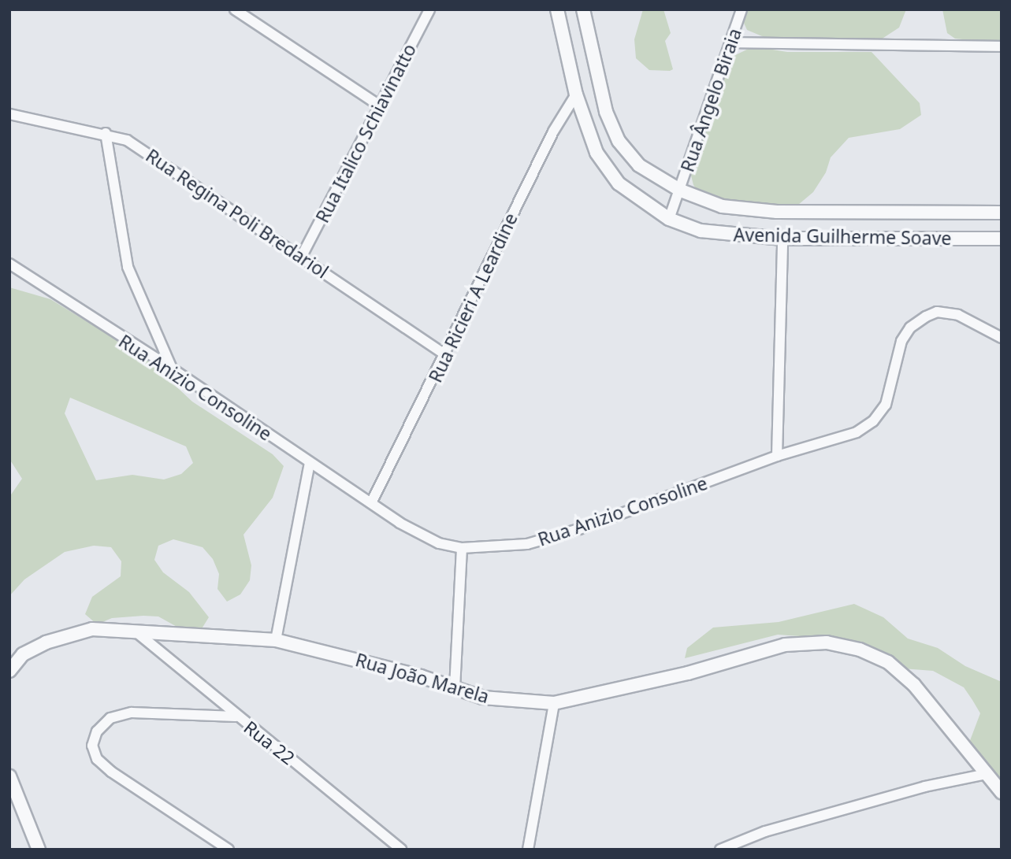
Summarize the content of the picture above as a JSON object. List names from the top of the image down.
{
  "streets": {
    "street": [
      "Rua Ângelo Biraia",
      "Rua Italico Schiavinatto",
      "Rua Regina Poli Bredariol",
      "Avenida Guilherme Soave",
      "Rua Ricieri A Leardine",
      "Rua Anizio Consoline",
      "Rua João Marela",
      "Rua 22"
    ]
  },
  "crossings": [
    ["Rua Ângelo Biraia", "Avenida Guilherme Soave"],
    ["Rua Italico Schiavinatto", "Rua Regina Poli Bredariol"],
    ["Rua Regina Poli Bredariol", "Rua Ricieri A Leardine"],
    ["Avenida Guilherme Soave", "Rua Ricieri A Leardine"],
    ["Rua Ricieri A Leardine", "Rua Anizio Consoline"],
    ["Rua João Marela", "Rua 22"]
  ]
}
